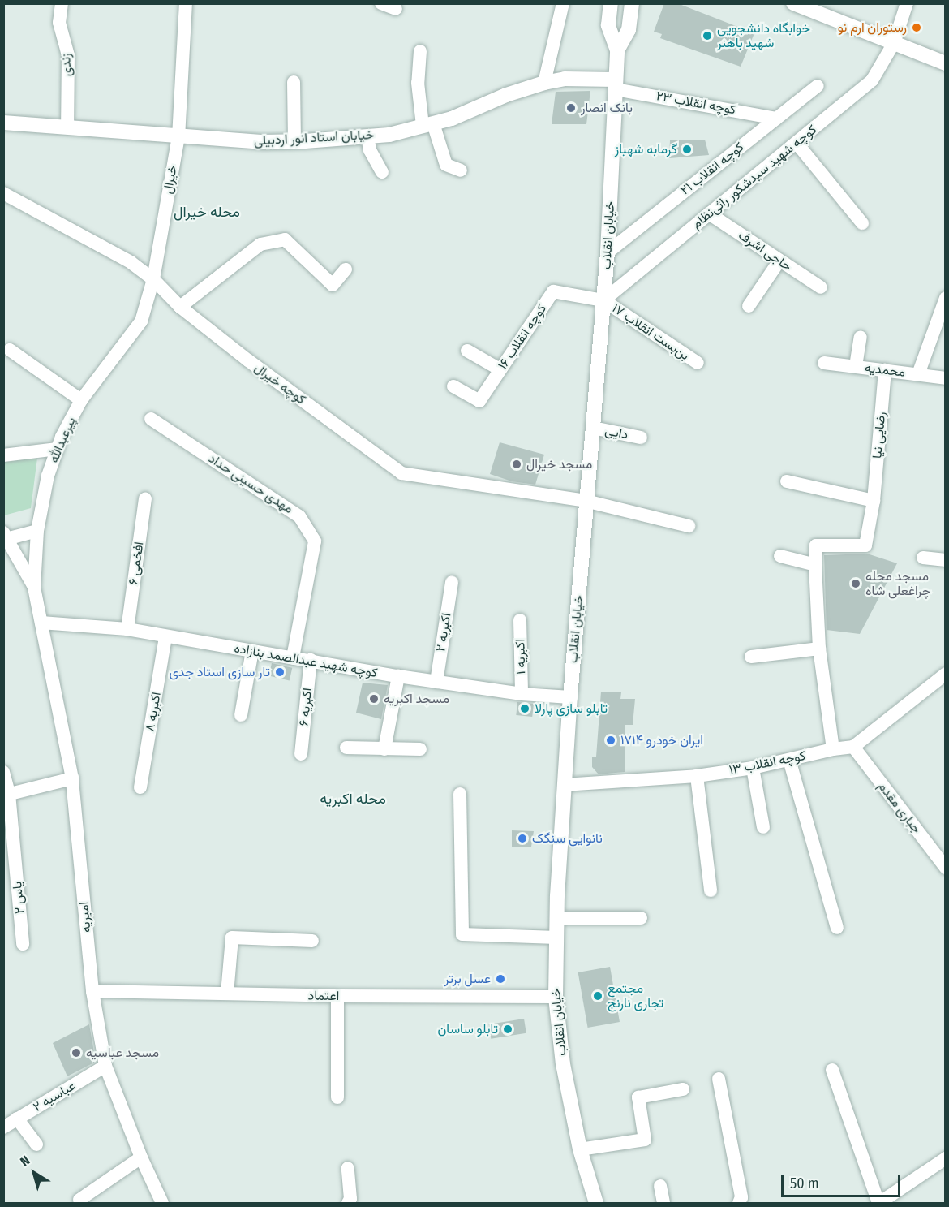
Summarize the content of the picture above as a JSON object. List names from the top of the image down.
{
  "streets": {
    "main road": ["خیابان استاد انور اردبیلی", "خیابان انقلاب"],
    "street": [
      "زندی",
      "کوچه انقلاب ۲۳",
      "کوچه انقلاب ۲۱",
      "کوچه شهید سیدشکور راثی‌نظام",
      "خیرال",
      "حاجی اشرف",
      "بن‌بست انقلاب ۱۷",
      "کوچه انقلاب ۱۶",
      "محمدیه",
      "کوچه خیرال",
      "دایی",
      "رضایی نیا",
      "پیرعبدالله",
      "مهدی حسینی حداد",
      "افخمی ۶",
      "اکبریه ۲",
      "اکبریه ۱",
      "کوچه شهید عبدالصمد بنازاده",
      "اکبریه ۶",
      "اکبریه ۸",
      "کوچه انقلاب ۱۳",
      "جباری مقدم",
      "یاس ۲",
      "امیریه",
      "اعتماد",
      "عباسیه ۲"
    ]
  },
  "crossings": [
    ["زندی", "خیابان استاد انور اردبیلی"],
    ["کوچه انقلاب ۲۳", "خیابان استاد انور اردبیلی"],
    ["کوچه انقلاب ۲۳", "کوچه انقلاب ۲۱"],
    ["کوچه انقلاب ۲۳", "خیابان انقلاب"],
    ["خیابان استاد انور اردبیلی", "خیرال"],
    ["خیابان استاد انور اردبیلی", "خیابان انقلاب"],
    ["کوچه انقلاب ۲۱", "خیابان انقلاب"],
    ["کوچه شهید سیدشکور راثی‌نظام", "خیابان انقلاب"],
    ["کوچه شهید سیدشکور راثی‌نظام", "حاجی اشرف"],
    ["کوچه شهید سیدشکور راثی‌نظام", "بن‌بست انقلاب ۱۷"],
    ["کوچه شهید سیدشکور راثی‌نظام", "کوچه انقلاب ۱۶"],
    ["خیرال", "کوچه خیرال"],
    ["خیرال", "پیرعبدالله"],
    ["خیابان انقلاب", "بن‌بست انقلاب ۱۷"],
    ["خیابان انقلاب", "کوچه انقلاب ۱۶"],
    ["خیابان انقلاب", "کوچه خیرال"],
    ["خیابان انقلاب", "دایی"],
    ["خیابان انقلاب", "کوچه شهید عبدالصمد بنازاده"],
    ["خیابان انقلاب", "کوچه انقلاب ۱۳"],
    ["خیابان انقلاب", "اعتماد"],
    ["بن‌بست انقلاب ۱۷", "کوچه انقلاب ۱۶"],
    ["محمدیه", "رضایی نیا"],
    ["کوچه خیرال", "پیرعبدالله"],
    ["رضایی نیا", "کوچه انقلاب ۱۳"],
    ["پیرعبدالله", "کوچه شهید عبدالصمد بنازاده"],
    ["پیرعبدالله", "امیریه"],
    ["مهدی حسینی حداد", "کوچه شهید عبدالصمد بنازاده"],
    ["افخمی ۶", "کوچه شهید عبدالصمد بنازاده"],
    ["اکبریه ۲", "کوچه شهید عبدالصمد بنازاده"],
    ["اکبریه ۱", "کوچه شهید عبدالصمد بنازاده"],
    ["کوچه شهید عبدالصمد بنازاده", "اکبریه ۶"],
    ["کوچه شهید عبدالصمد بنازاده", "اکبریه ۸"],
    ["کوچه شهید عبدالصمد بنازاده", "امیریه"],
    ["کوچه انقلاب ۱۳", "جباری مقدم"],
    ["امیریه", "اعتماد"],
    ["امیریه", "عباسیه ۲"]
  ],
  "districts": ["محله خیرال", "محله اکبریه"],
  "places": [
    "رستوران ارم نو",
    "خوابگاه دانشجویی شهید باهنر",
    "بانک انصار",
    "گرمابه شهباز",
    "مسجد خیرال",
    "مسجد محله چراغعلی شاه",
    "تار سازی استاد جدی",
    "مسجد اکبریه",
    "تابلو سازی پارلا",
    "ایران خودرو ۱۷۱۴",
    "نانوایی سنگک",
    "عسل برتر",
    "مجتمع تجاری نارنج",
    "تابلو ساسان",
    "مسجد عباسیه"
  ],
  "scale_bar": "50 m",
  "north": "top left"
}
